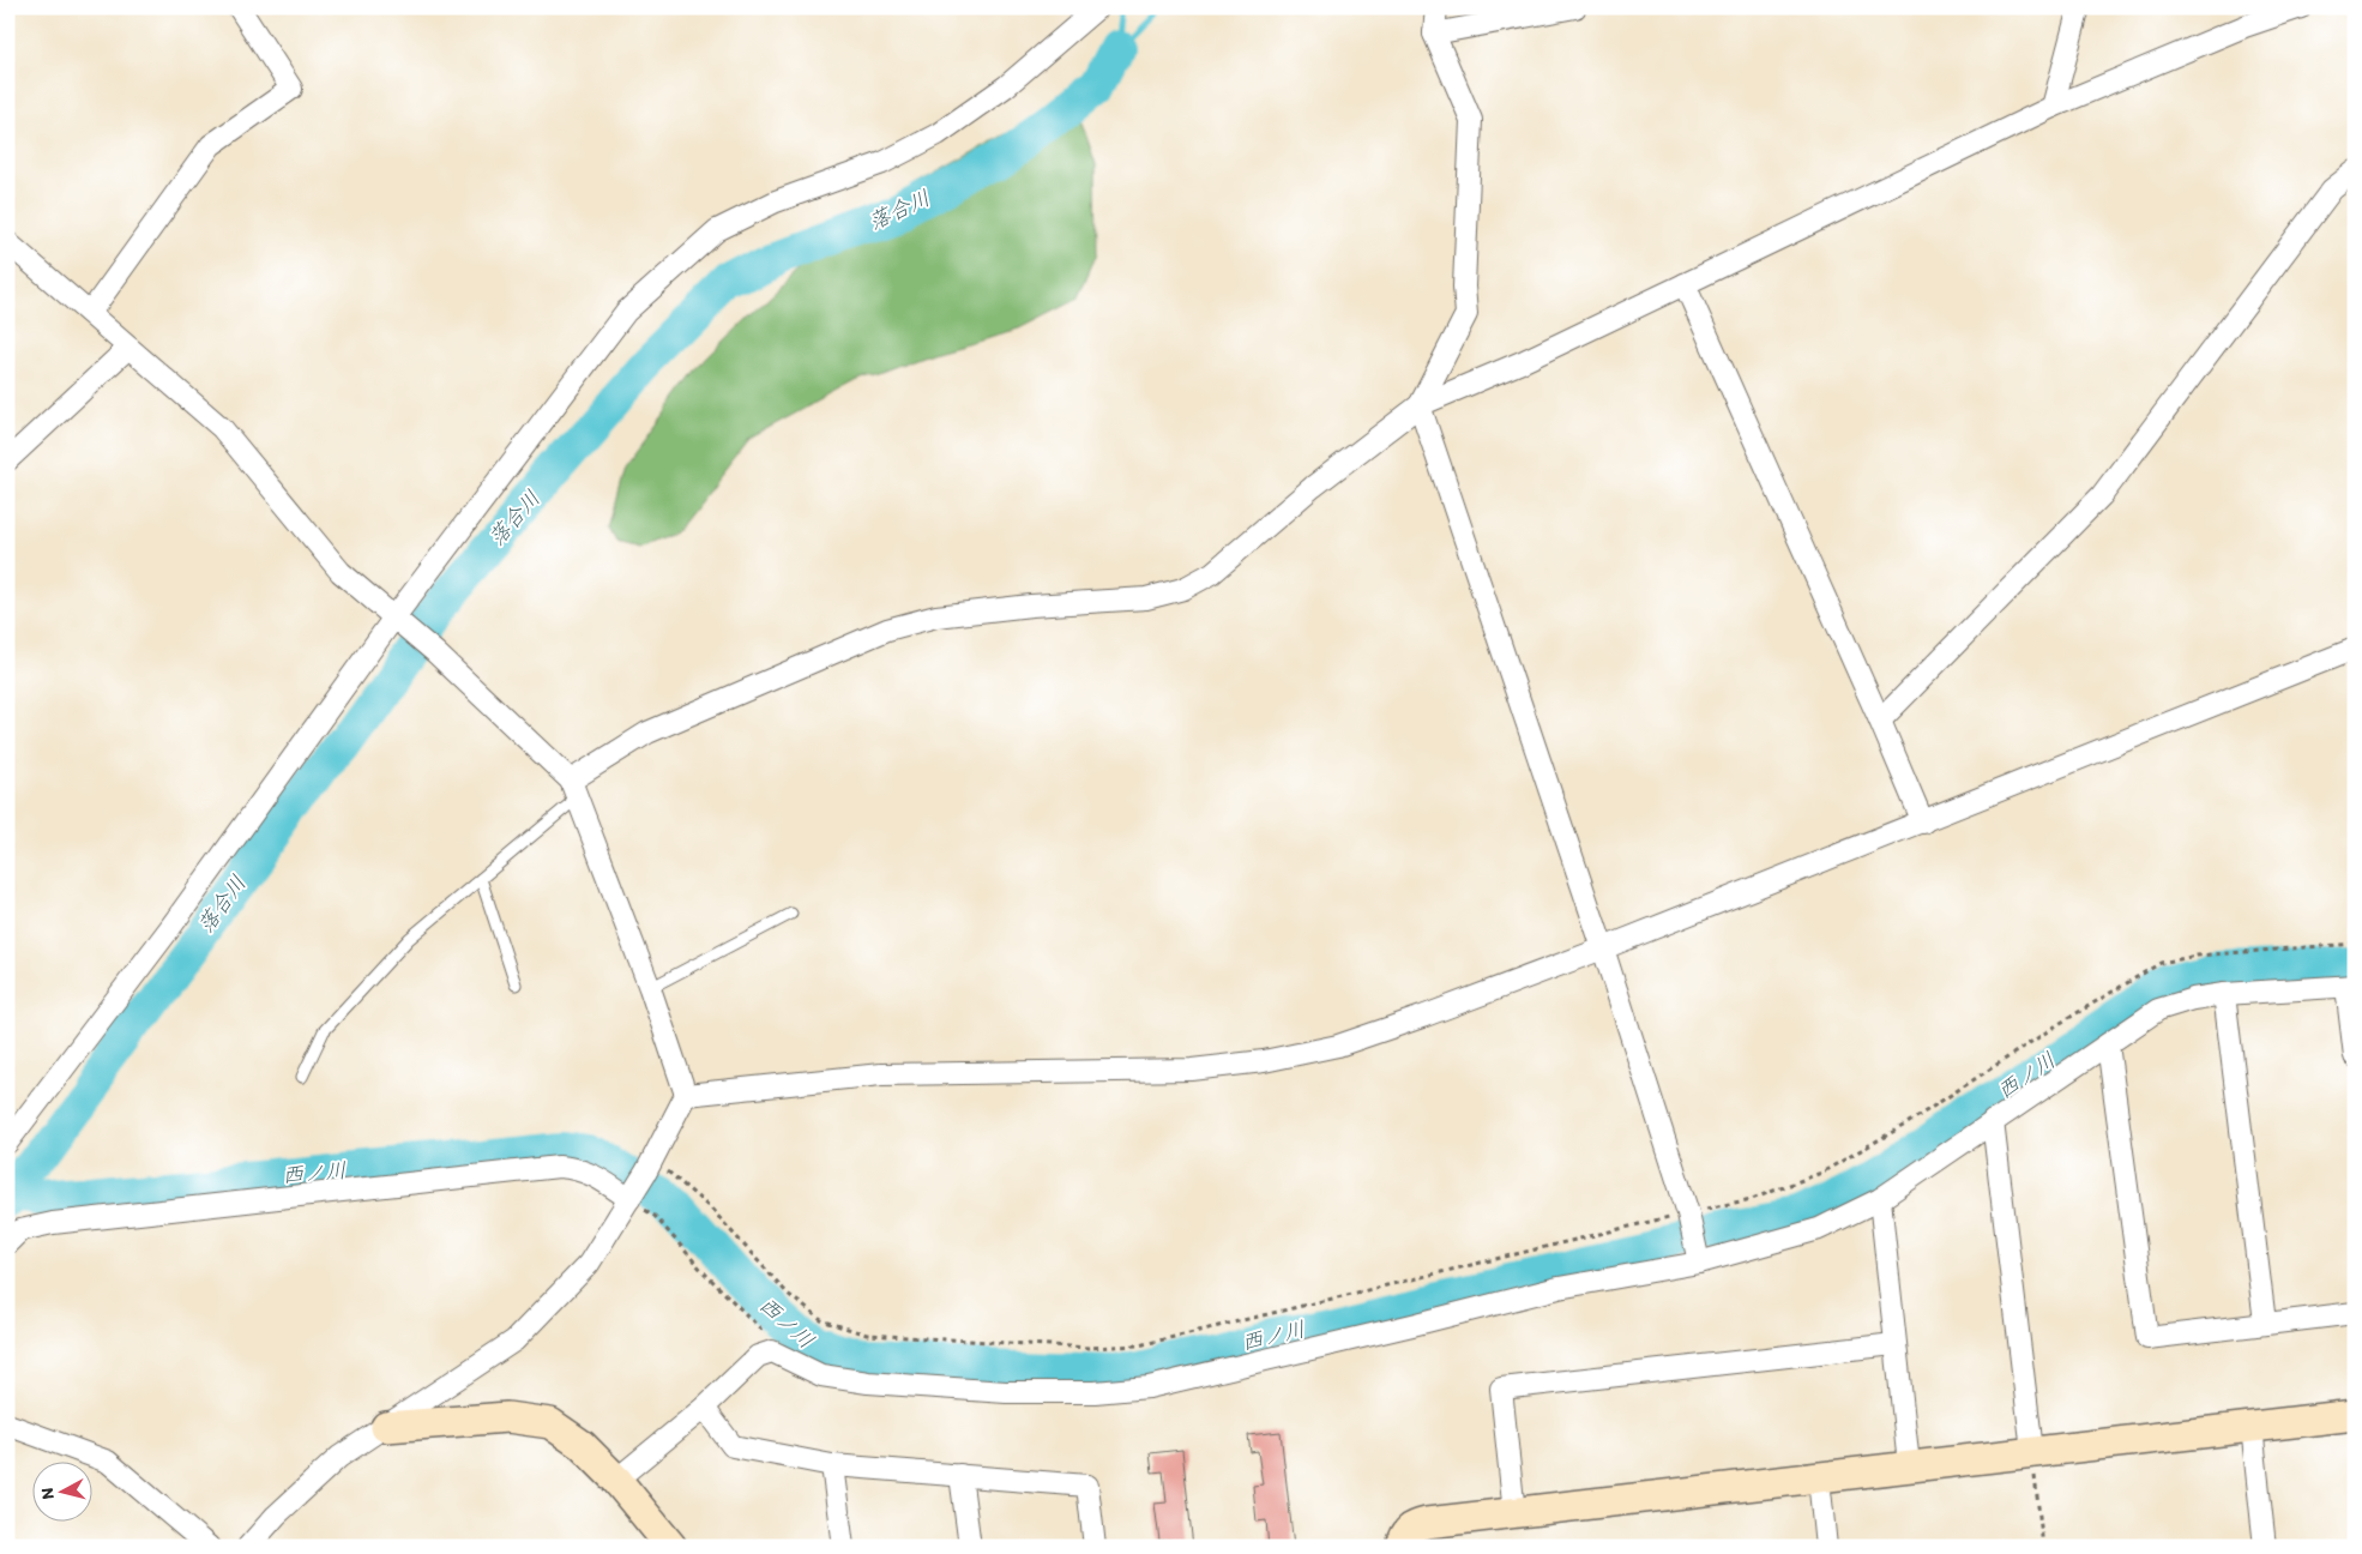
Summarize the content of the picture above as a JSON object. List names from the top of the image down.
{
  "water": ["落合川", "西ノ川"],
  "north": "left"
}
